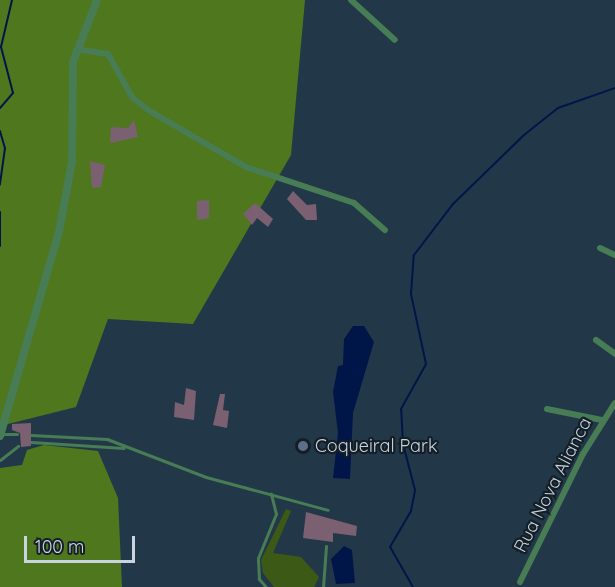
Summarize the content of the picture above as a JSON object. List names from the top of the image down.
{
  "streets": {
    "street": ["Rua Nova Alianca"]
  },
  "places": ["Coqueiral Park"],
  "scale_bar": "100 m"
}
